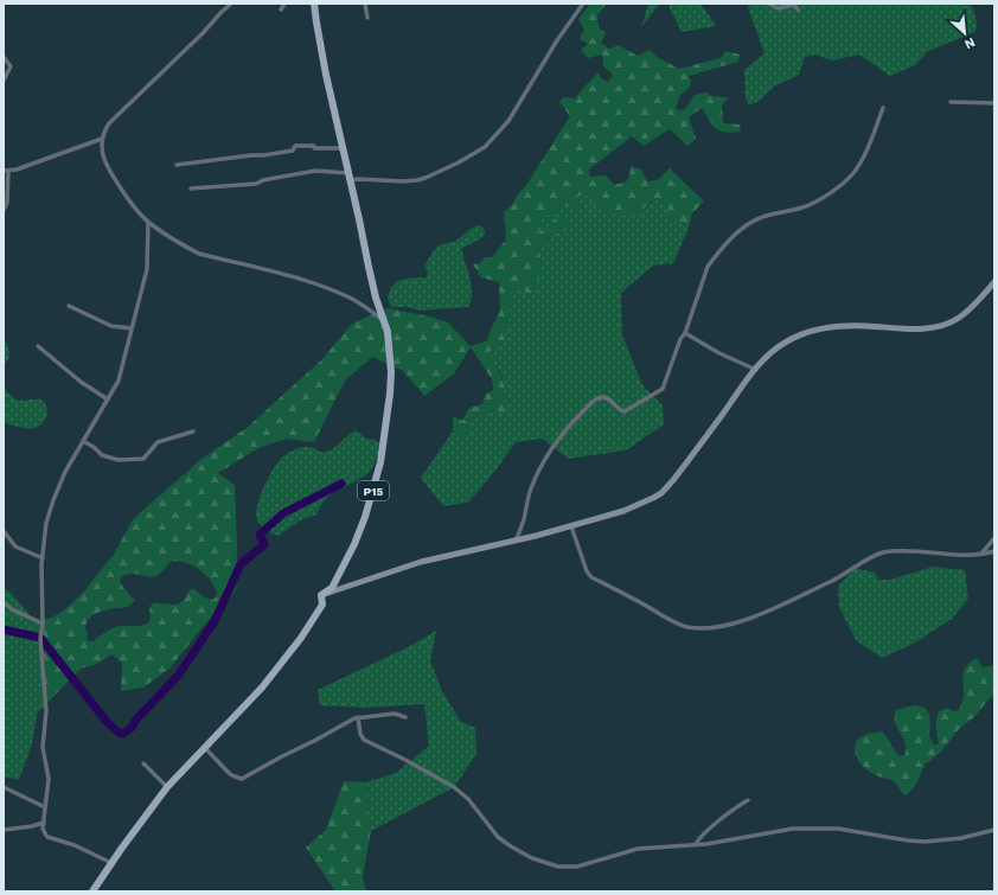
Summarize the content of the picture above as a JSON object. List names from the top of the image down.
{
  "streets": {
    "main road": ["P15"]
  },
  "north": "bottom right"
}
